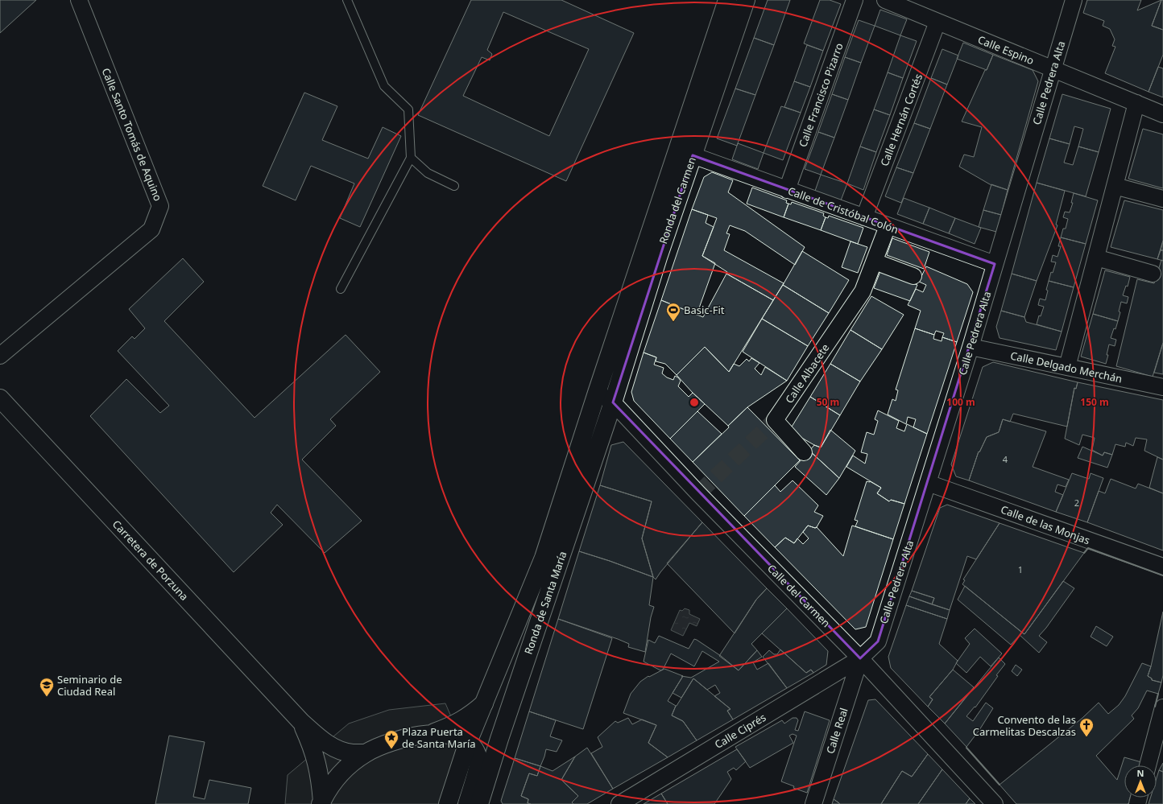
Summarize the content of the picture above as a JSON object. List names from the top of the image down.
{
  "streets": {
    "main road": ["Ronda del Carmen", "Carretera de Porzuna", "Ronda de Santa María"],
    "street": [
      "Calle Espino",
      "Calle Pedrera Alta",
      "Calle Francisco Pizarro",
      "Calle Hernán Cortés",
      "Calle Santo Tomás de Aquino",
      "Calle de Cristóbal Colón",
      "Calle Delgado Merchán",
      "Calle Albacete",
      "Calle de las Monjas",
      "Calle del Carmen",
      "Calle Ciprés",
      "Calle Real"
    ]
  },
  "crossings": [
    ["Calle Espino", "Calle Pedrera Alta"],
    ["Calle Espino", "Calle Hernán Cortés"],
    ["Calle Pedrera Alta", "Calle de Cristóbal Colón"],
    ["Calle Pedrera Alta", "Calle Delgado Merchán"],
    ["Calle Pedrera Alta", "Calle de las Monjas"],
    ["Calle Pedrera Alta", "Calle del Carmen"],
    ["Calle Pedrera Alta", "Calle Ciprés"],
    ["Calle Pedrera Alta", "Calle Real"],
    ["Calle Francisco Pizarro", "Calle de Cristóbal Colón"],
    ["Calle Hernán Cortés", "Calle de Cristóbal Colón"],
    ["Ronda del Carmen", "Calle de Cristóbal Colón"],
    ["Ronda del Carmen", "Calle del Carmen"],
    ["Ronda del Carmen", "Ronda de Santa María"],
    ["Calle de Cristóbal Colón", "Calle Albacete"],
    ["Calle del Carmen", "Ronda de Santa María"],
    ["Calle del Carmen", "Calle Ciprés"],
    ["Calle del Carmen", "Calle Real"],
    ["Calle Ciprés", "Calle Real"]
  ],
  "places": {
    "sports": ["Basic-Fit"],
    "school or university": ["Seminario de Ciudad Real"],
    "church": ["Convento de las Carmelitas Descalzas"],
    "place": ["Plaza Puerta de Santa María"]
  },
  "house_numbers": ["4", "2", "1"],
  "north": "top",
  "rings": ["50 m", "100 m", "150 m"]
}
